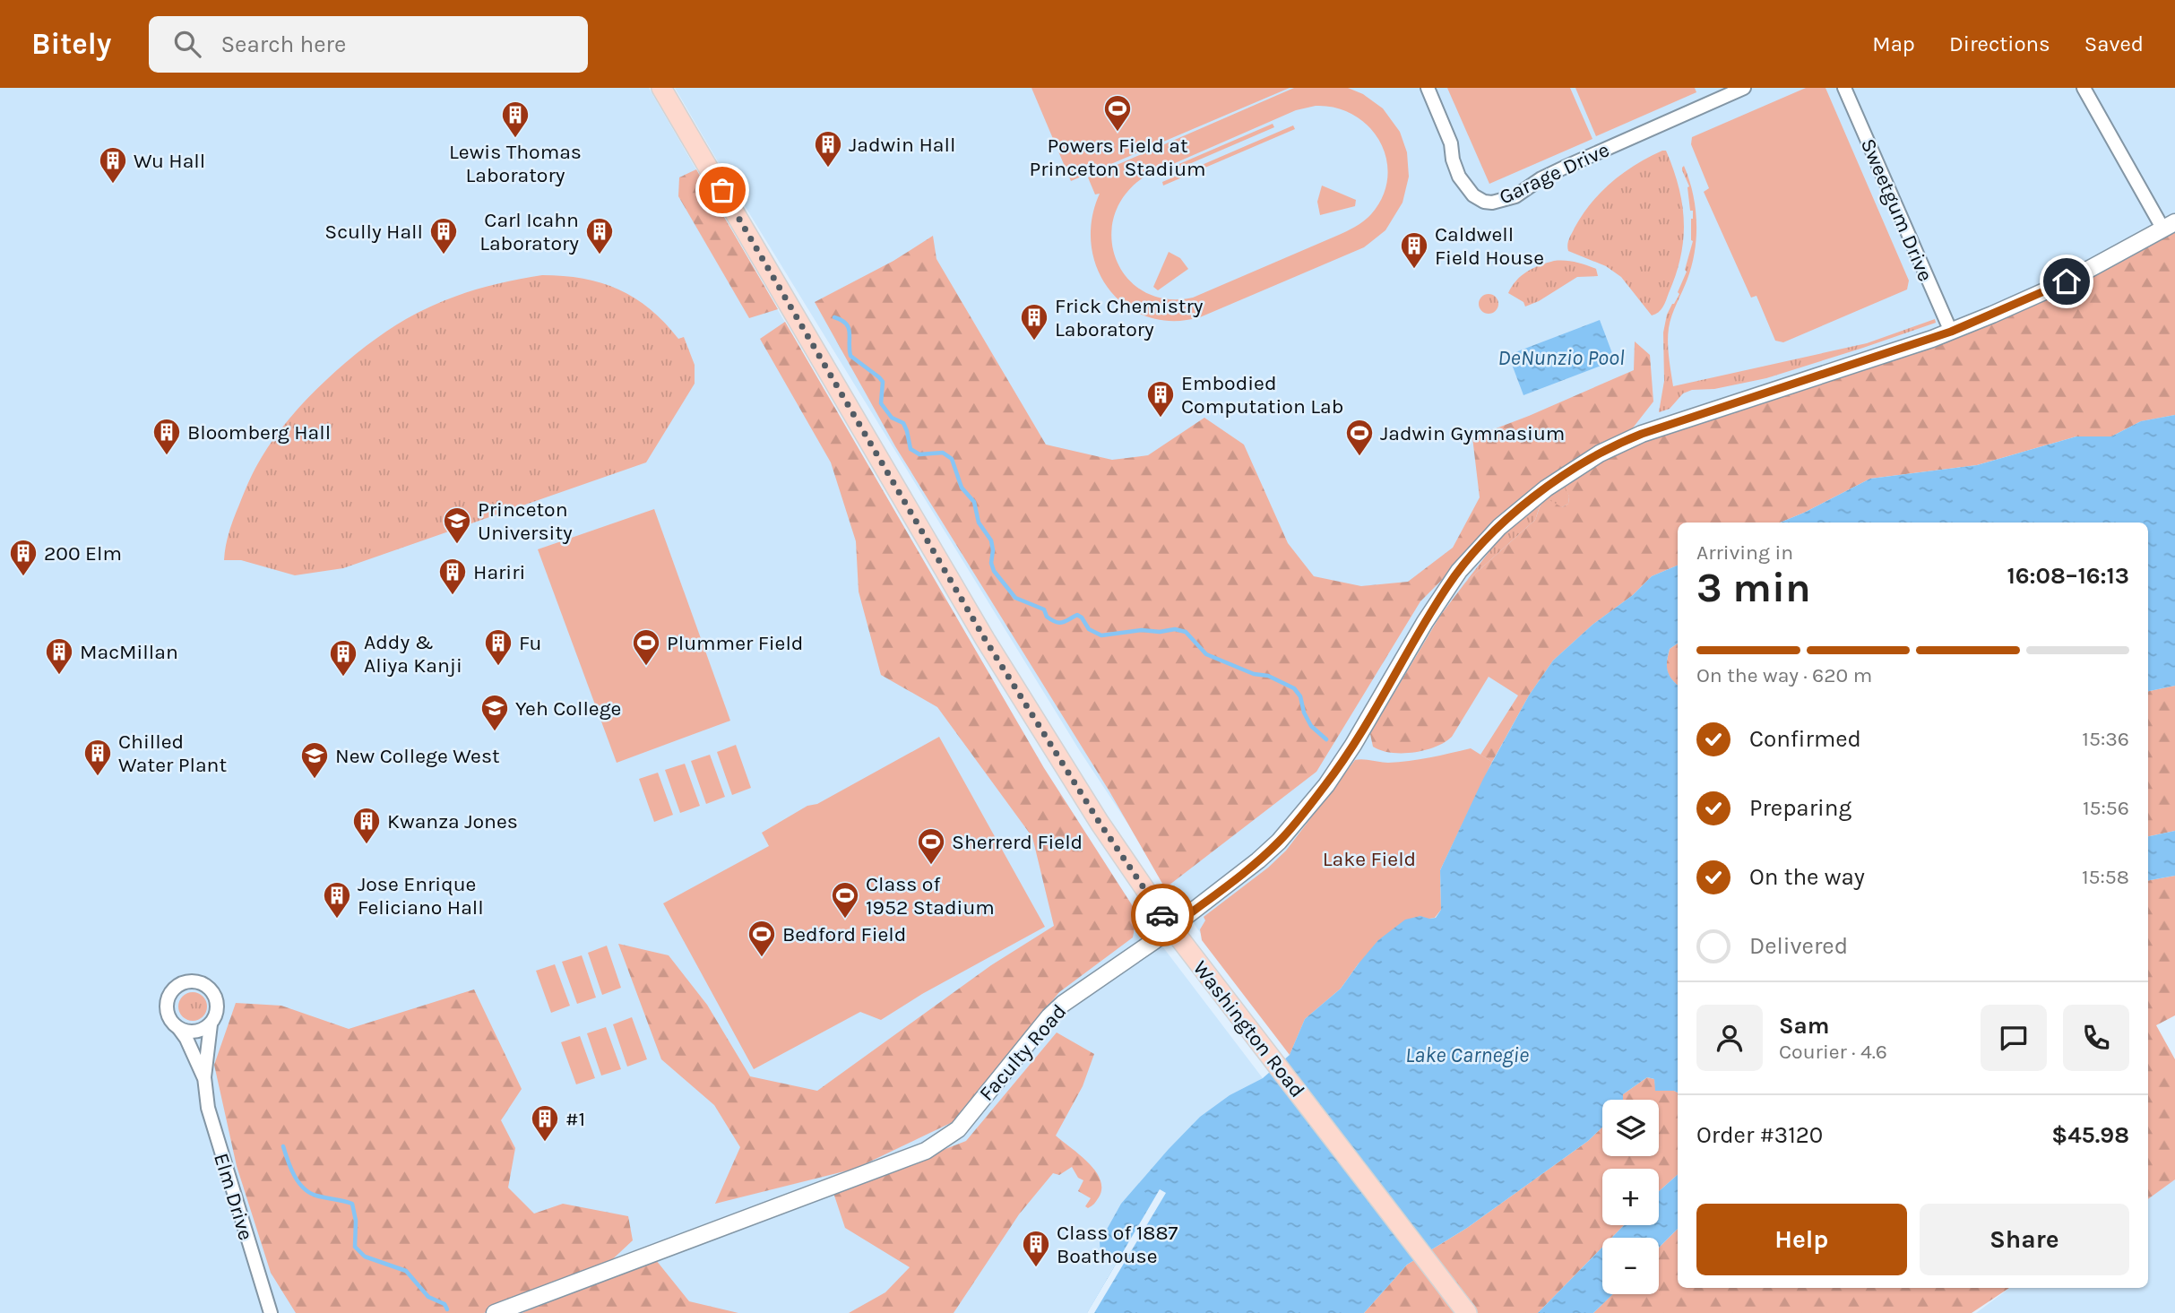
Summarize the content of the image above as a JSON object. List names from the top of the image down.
{
  "streets": {
    "main road": ["Washington Road"],
    "street": [
      "Garage Drive",
      "Sweetgum Drive",
      "Faculty Road",
      "Elm Drive"
    ]
  },
  "crossings": [
    ["Sweetgum Drive", "Faculty Road"],
    ["Washington Road", "Faculty Road"]
  ],
  "water": ["DeNunzio Pool", "Lake Carnegie"],
  "parks": ["Lake Field"],
  "places": {
    "sports": [
      "Powers Field at Princeton Stadium",
      "Jadwin Gymnasium",
      "Plummer Field",
      "Sherrerd Field",
      "Class of 1952 Stadium",
      "Bedford Field"
    ],
    "building": [
      "Lewis Thomas Laboratory",
      "Jadwin Hall",
      "Wu Hall",
      "Scully Hall",
      "Carl Icahn Laboratory",
      "Caldwell Field House",
      "Frick Chemistry Laboratory",
      "Embodied Computation Lab",
      "Bloomberg Hall",
      "200 Elm",
      "Hariri",
      "Fu",
      "MacMillan",
      "Addy & Aliya Kanji",
      "Chilled Water Plant",
      "Kwanza Jones",
      "Jose Enrique Feliciano Hall",
      "#1",
      "Class of 1887 Boathouse"
    ],
    "school or university": ["Princeton University", "Yeh College", "New College West"]
  },
  "page": {
    "header": "Bitely",
    "search": "Search here",
    "nav": ["Map", "Directions", "Saved"],
    "heading": ["3 min", "Arriving in", "16:08–16:13"],
    "panel": [
      "Sam",
      "Courier · 4.6",
      "Order #3120",
      "$45.98"
    ],
    "bar": "On the way · 620 m",
    "list": [
      ["Confirmed", "15:36"],
      ["Preparing", "15:56"],
      ["On the way", "15:58"],
      "Delivered"
    ],
    "map_buttons": ["+", "−"],
    "buttons": ["Help", "Share"]
  }
}
